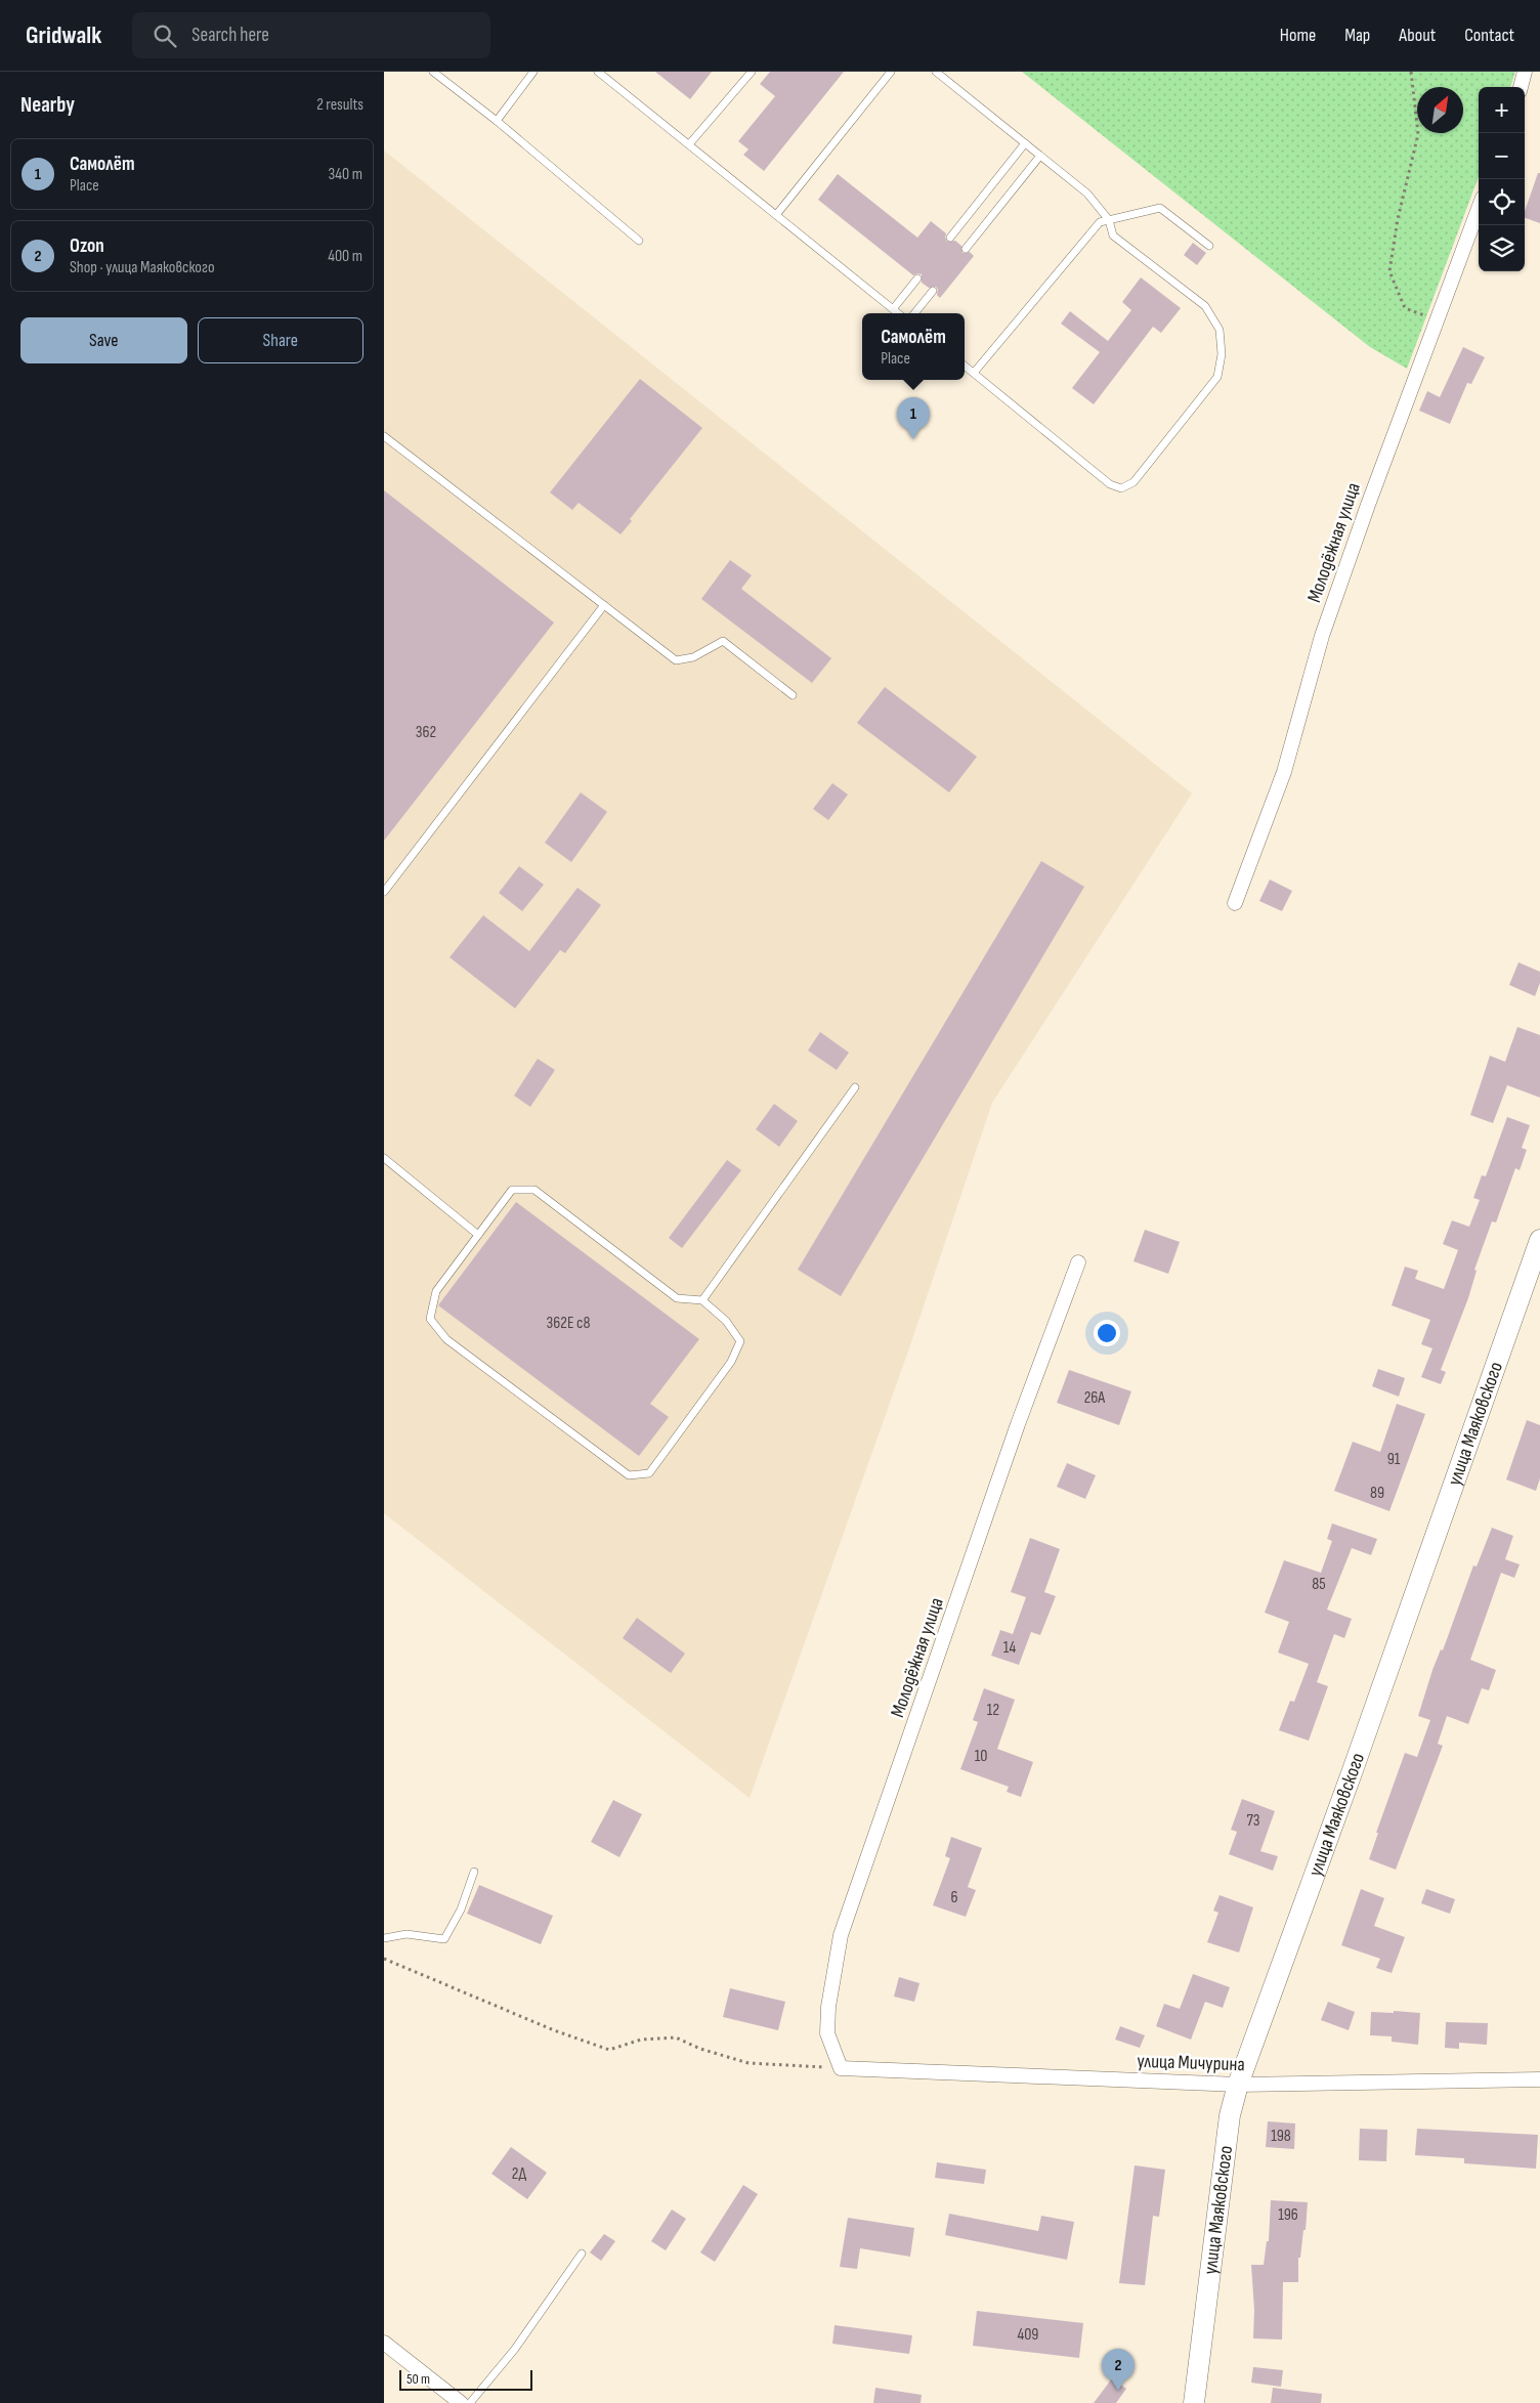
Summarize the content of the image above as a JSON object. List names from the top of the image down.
{
  "streets": {
    "street": ["Молодёжная улица", "улица Маяковского", "улица Мичурина"]
  },
  "crossings": [
    ["Молодёжная улица", "улица Мичурина"],
    ["улица Маяковского", "улица Мичурина"]
  ],
  "house_numbers": [
    "362",
    "362Е с8",
    "26А",
    "91",
    "89",
    "85",
    "14",
    "12",
    "10",
    "73",
    "6",
    "198",
    "2Д",
    "196",
    "409"
  ],
  "scale_bar": "50 m",
  "north": "top right",
  "page": {
    "header": "Gridwalk",
    "search": "Search here",
    "nav": [
      "Home",
      "Map",
      "About",
      "Contact"
    ],
    "heading": ["Nearby", "2 results"],
    "map_buttons": ["+", "−"],
    "list": [
      {
        "mark": "1",
        "name": "Самолёт",
        "note": "Place",
        "value": "340 m"
      },
      {
        "mark": "2",
        "name": "Ozon",
        "note": "Shop · улица Маяковского",
        "value": "400 m"
      }
    ],
    "buttons": ["Save", "Share"],
    "popup": ["Самолёт", "Place"],
    "pins": ["1", "2"],
    "scale": "50 m"
  }
}
